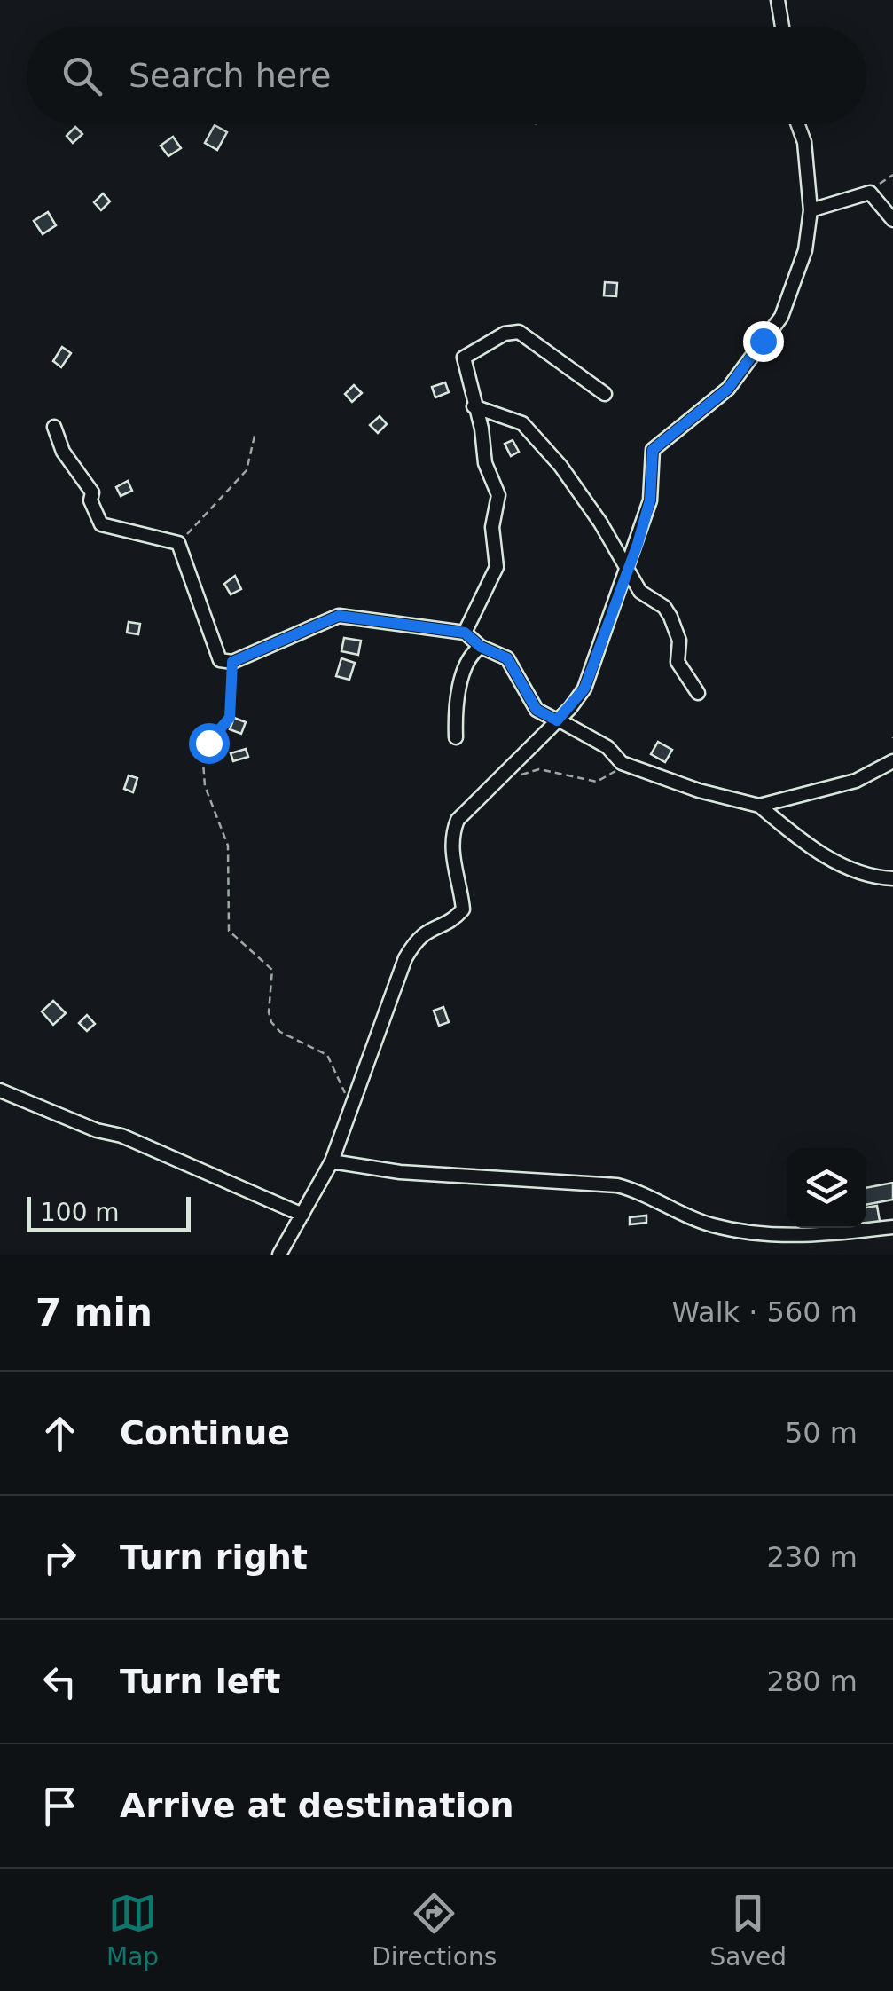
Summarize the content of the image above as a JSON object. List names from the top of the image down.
{
  "scale_bar": "100 m",
  "page": {
    "search": "Search here",
    "scale": "100 m",
    "heading": ["7 min", "Walk · 560 m"],
    "list": [
      ["Continue", "50 m"],
      ["Turn right", "230 m"],
      ["Turn left", "280 m"],
      "Arrive at destination"
    ],
    "nav": ["Map", "Directions", "Saved"]
  }
}
